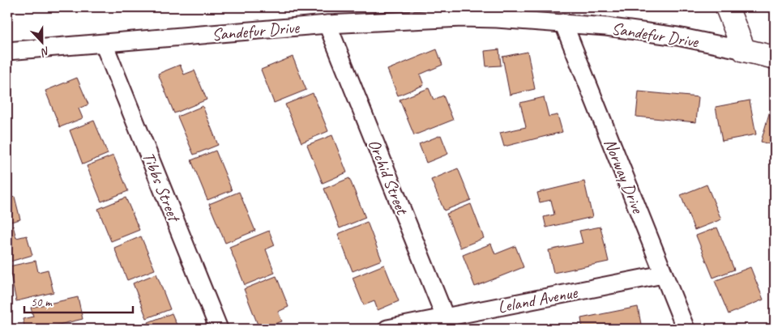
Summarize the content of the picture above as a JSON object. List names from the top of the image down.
{
  "streets": {
    "street": [
      "Sandefur Drive",
      "Norway Drive",
      "Orchid Street",
      "Tibbs Street",
      "Leland Avenue"
    ]
  },
  "crossings": [
    ["Sandefur Drive", "Norway Drive"],
    ["Sandefur Drive", "Orchid Street"],
    ["Sandefur Drive", "Tibbs Street"],
    ["Norway Drive", "Leland Avenue"],
    ["Orchid Street", "Leland Avenue"]
  ],
  "scale_bar": "50 m",
  "north": "bottom"
}
